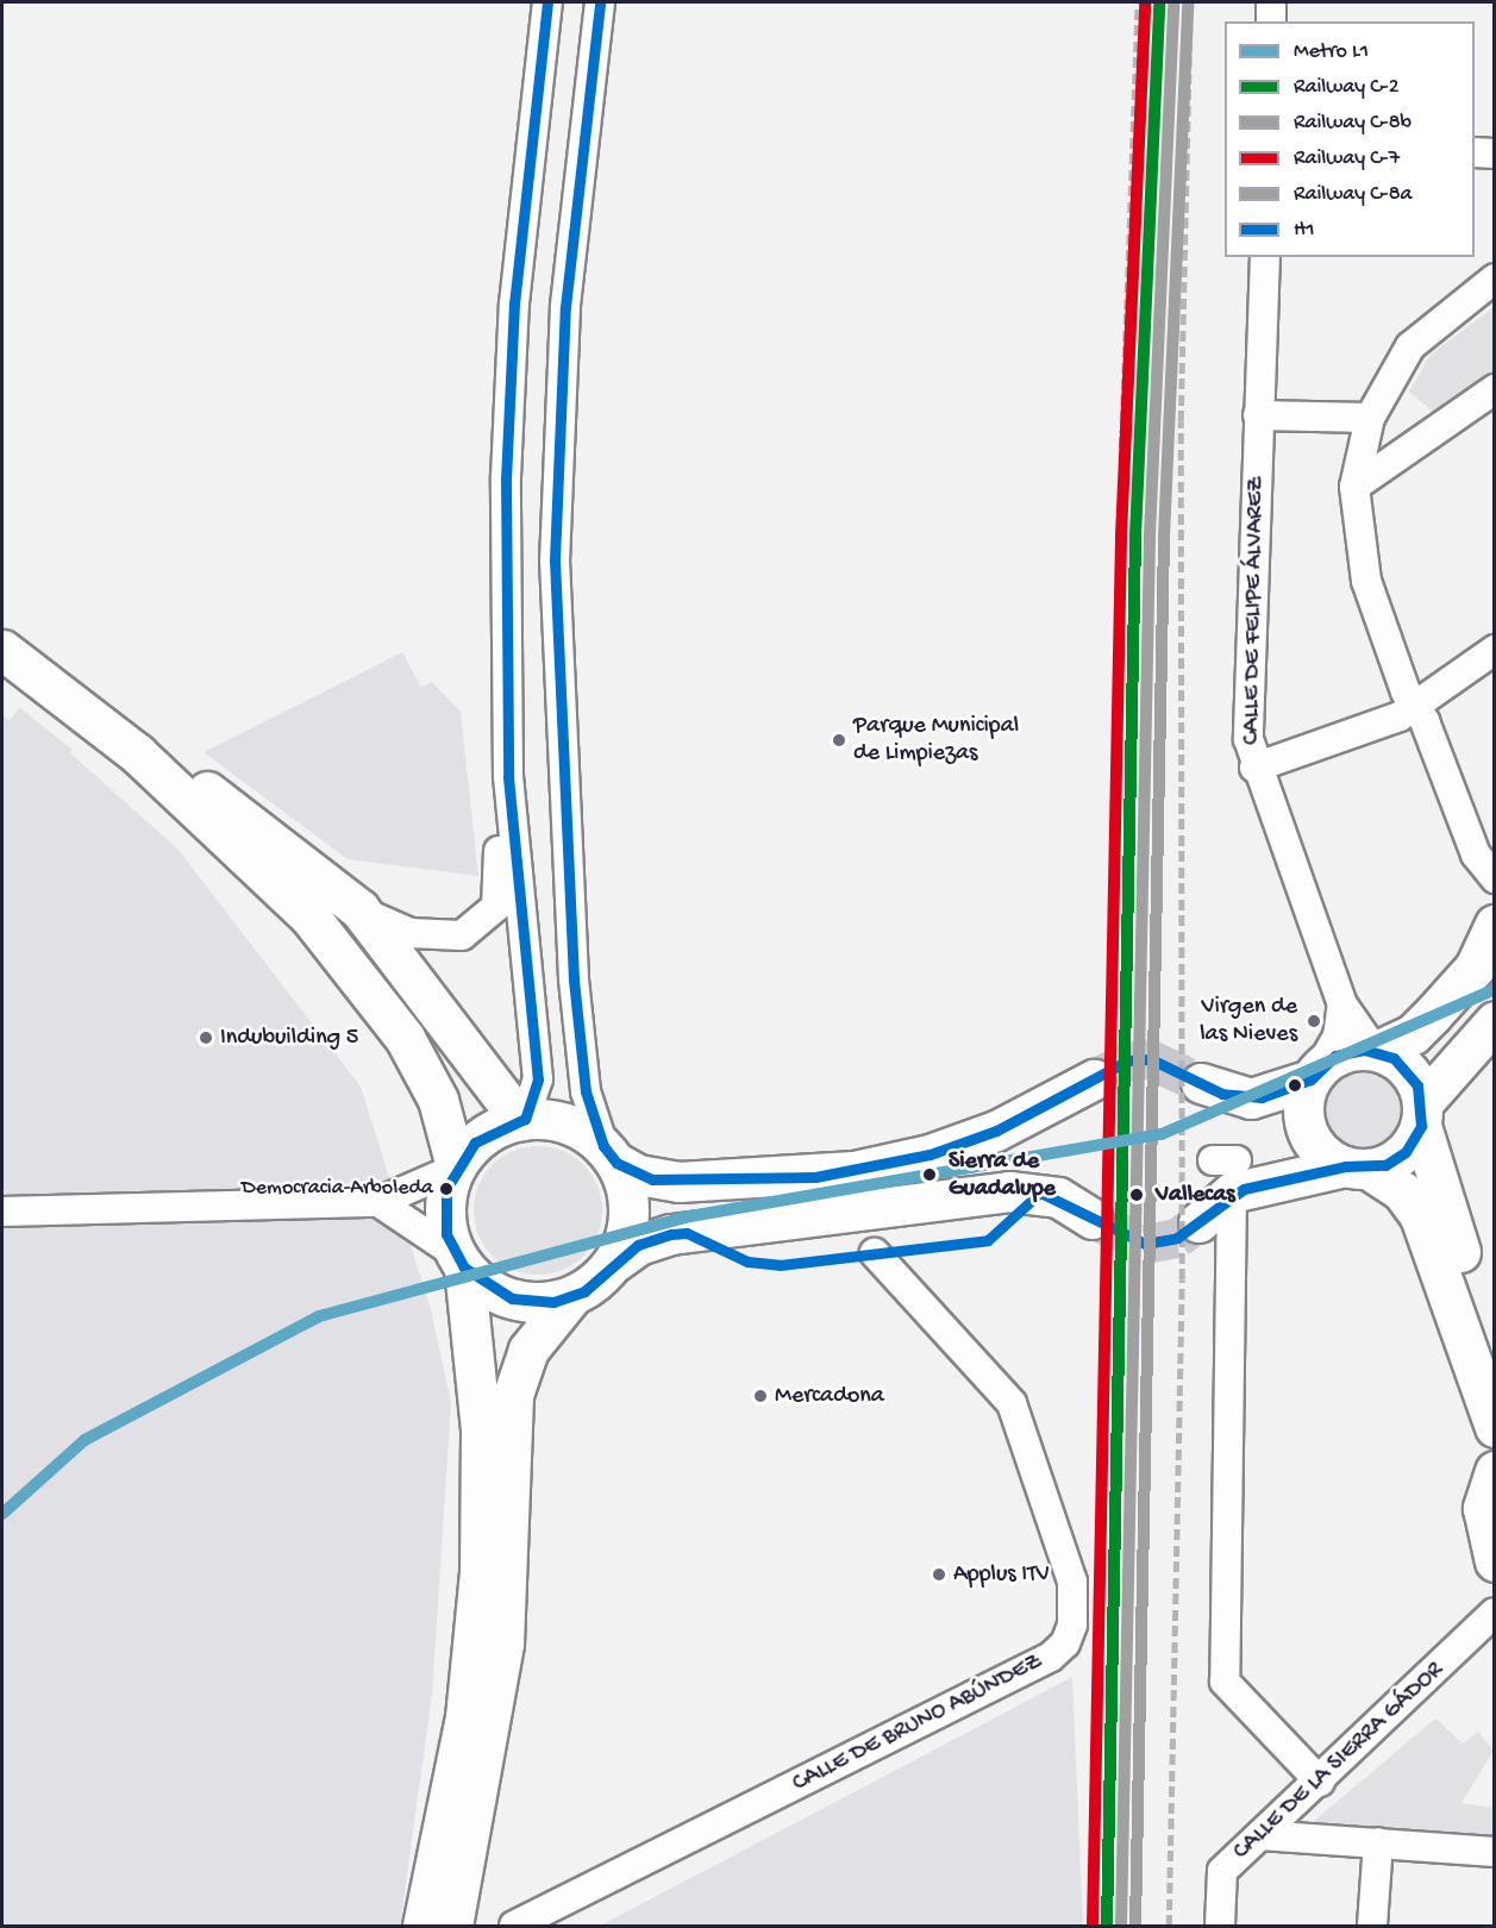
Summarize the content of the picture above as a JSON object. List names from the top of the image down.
{
  "streets": {
    "street": ["CALLE DE FELIPE ÁLVAREZ", "CALLE DE BRUNO ABÚNDEZ", "CALLE DE LA SIERRA GÁDOR"]
  },
  "places": [
    "Parque Municipal de Limpiezas",
    "Virgen de las Nieves",
    "Indubuilding 5",
    "Sierra de Guadalupe",
    "Democracia-Arboleda",
    "Vallecas",
    "Mercadona",
    "Applus ITV"
  ],
  "lines": [
    "rail line C-2",
    "rail line C-7",
    "transit line H1",
    "rail line C-8b",
    "rail line C-8a",
    "metro line L1"
  ],
  "legend": [
    "Metro L1",
    "Railway C-2",
    "Railway C-8b",
    "Railway C-7",
    "Railway C-8a",
    "H1"
  ]
}
